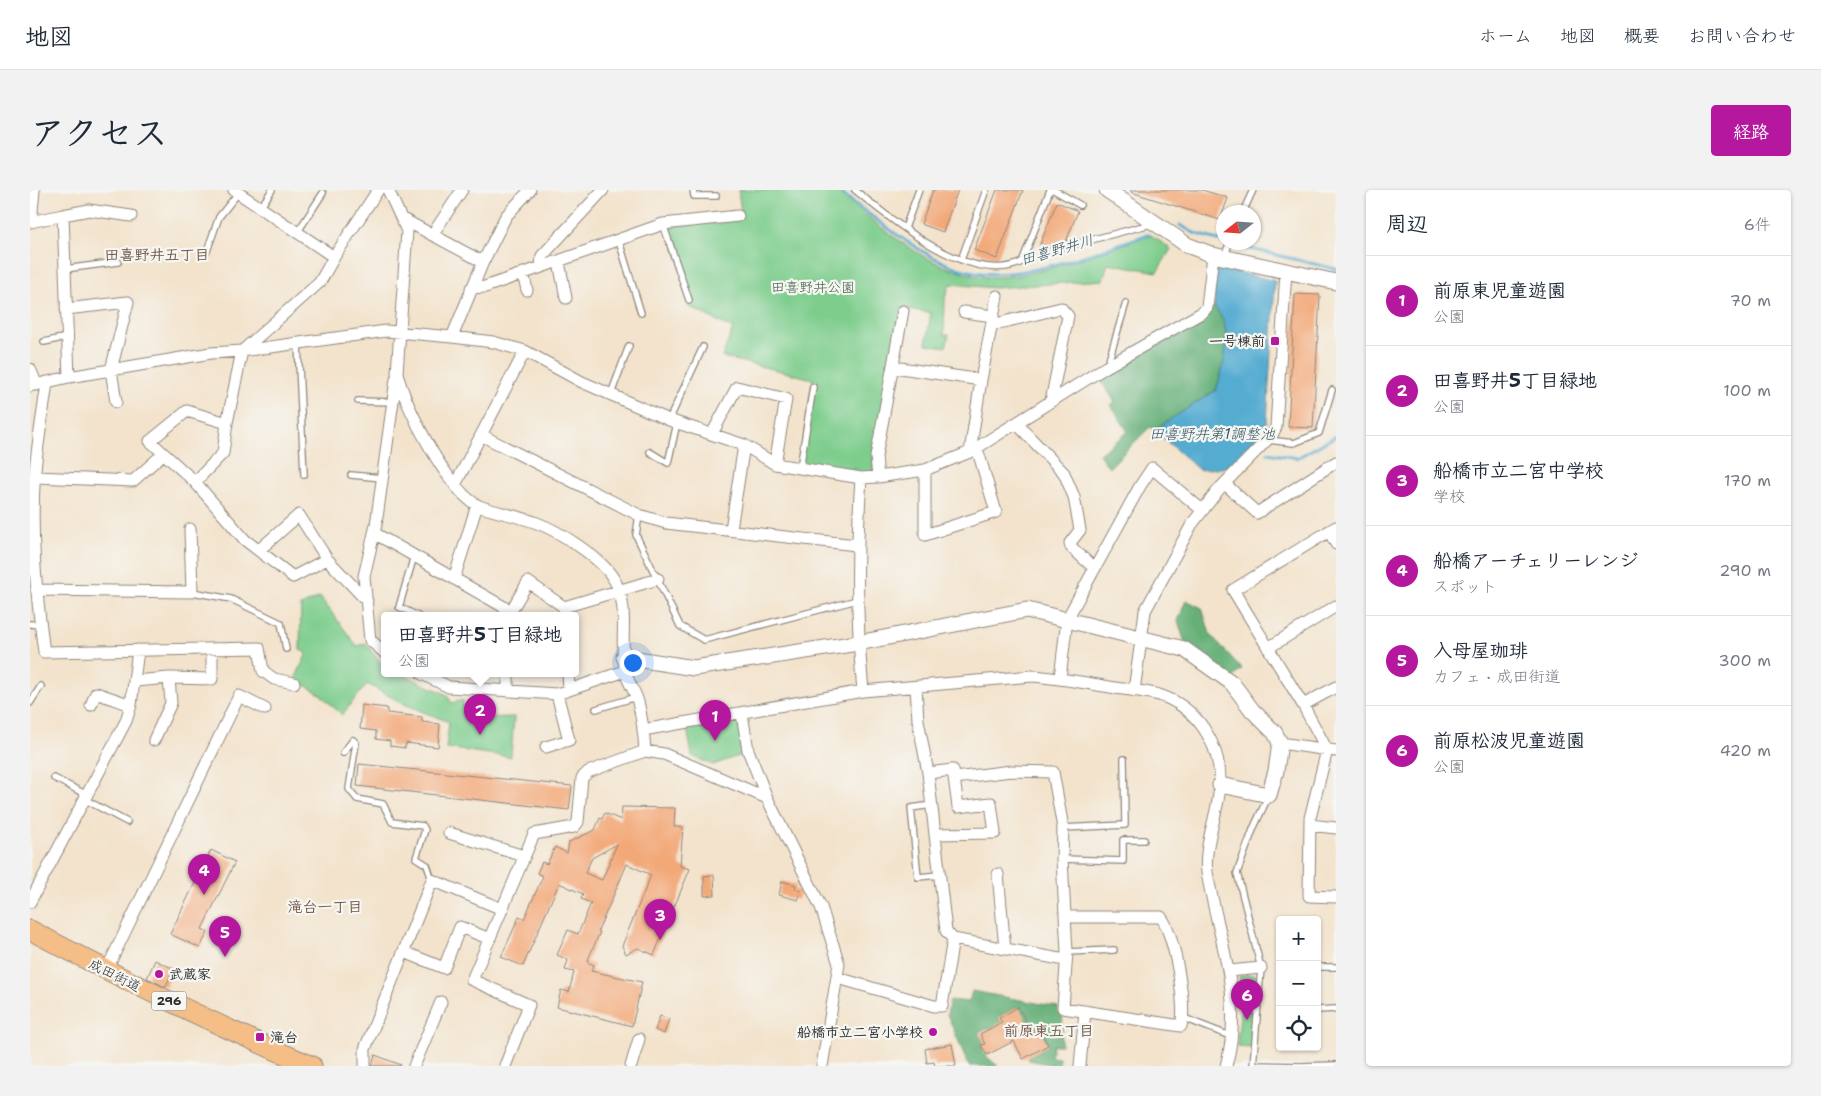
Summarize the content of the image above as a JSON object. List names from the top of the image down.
{
  "streets": {
    "highway": ["成田街道", "296"]
  },
  "districts": ["田喜野井五丁目", "滝台一丁目", "前原東五丁目"],
  "water": ["田喜野井川", "田喜野井第1調整池"],
  "parks": ["田喜野井公園"],
  "places": {
    "transit": ["一号棟前", "滝台"],
    "other": ["武蔵家", "船橋市立二宮小学校"]
  },
  "north": "left",
  "page": {
    "header": "地図",
    "nav": [
      "ホーム",
      "地図",
      "概要",
      "お問い合わせ"
    ],
    "title": "アクセス",
    "buttons": "経路",
    "heading": ["周辺", "6件"],
    "list": [
      {
        "mark": "1",
        "name": "前原東児童遊園",
        "note": "公園",
        "value": "70 m"
      },
      {
        "mark": "2",
        "name": "田喜野井5丁目緑地",
        "note": "公園",
        "value": "100 m"
      },
      {
        "mark": "3",
        "name": "船橋市立二宮中学校",
        "note": "学校",
        "value": "170 m"
      },
      {
        "mark": "4",
        "name": "船橋アーチェリーレンジ",
        "note": "スポット",
        "value": "290 m"
      },
      {
        "mark": "5",
        "name": "入母屋珈琲",
        "note": "カフェ · 成田街道",
        "value": "300 m"
      },
      {
        "mark": "6",
        "name": "前原松波児童遊園",
        "note": "公園",
        "value": "420 m"
      }
    ],
    "popup": ["田喜野井5丁目緑地", "公園"],
    "pins": [
      "2",
      "1",
      "4",
      "3",
      "5",
      "6"
    ],
    "map_buttons": ["+", "−"]
  }
}
